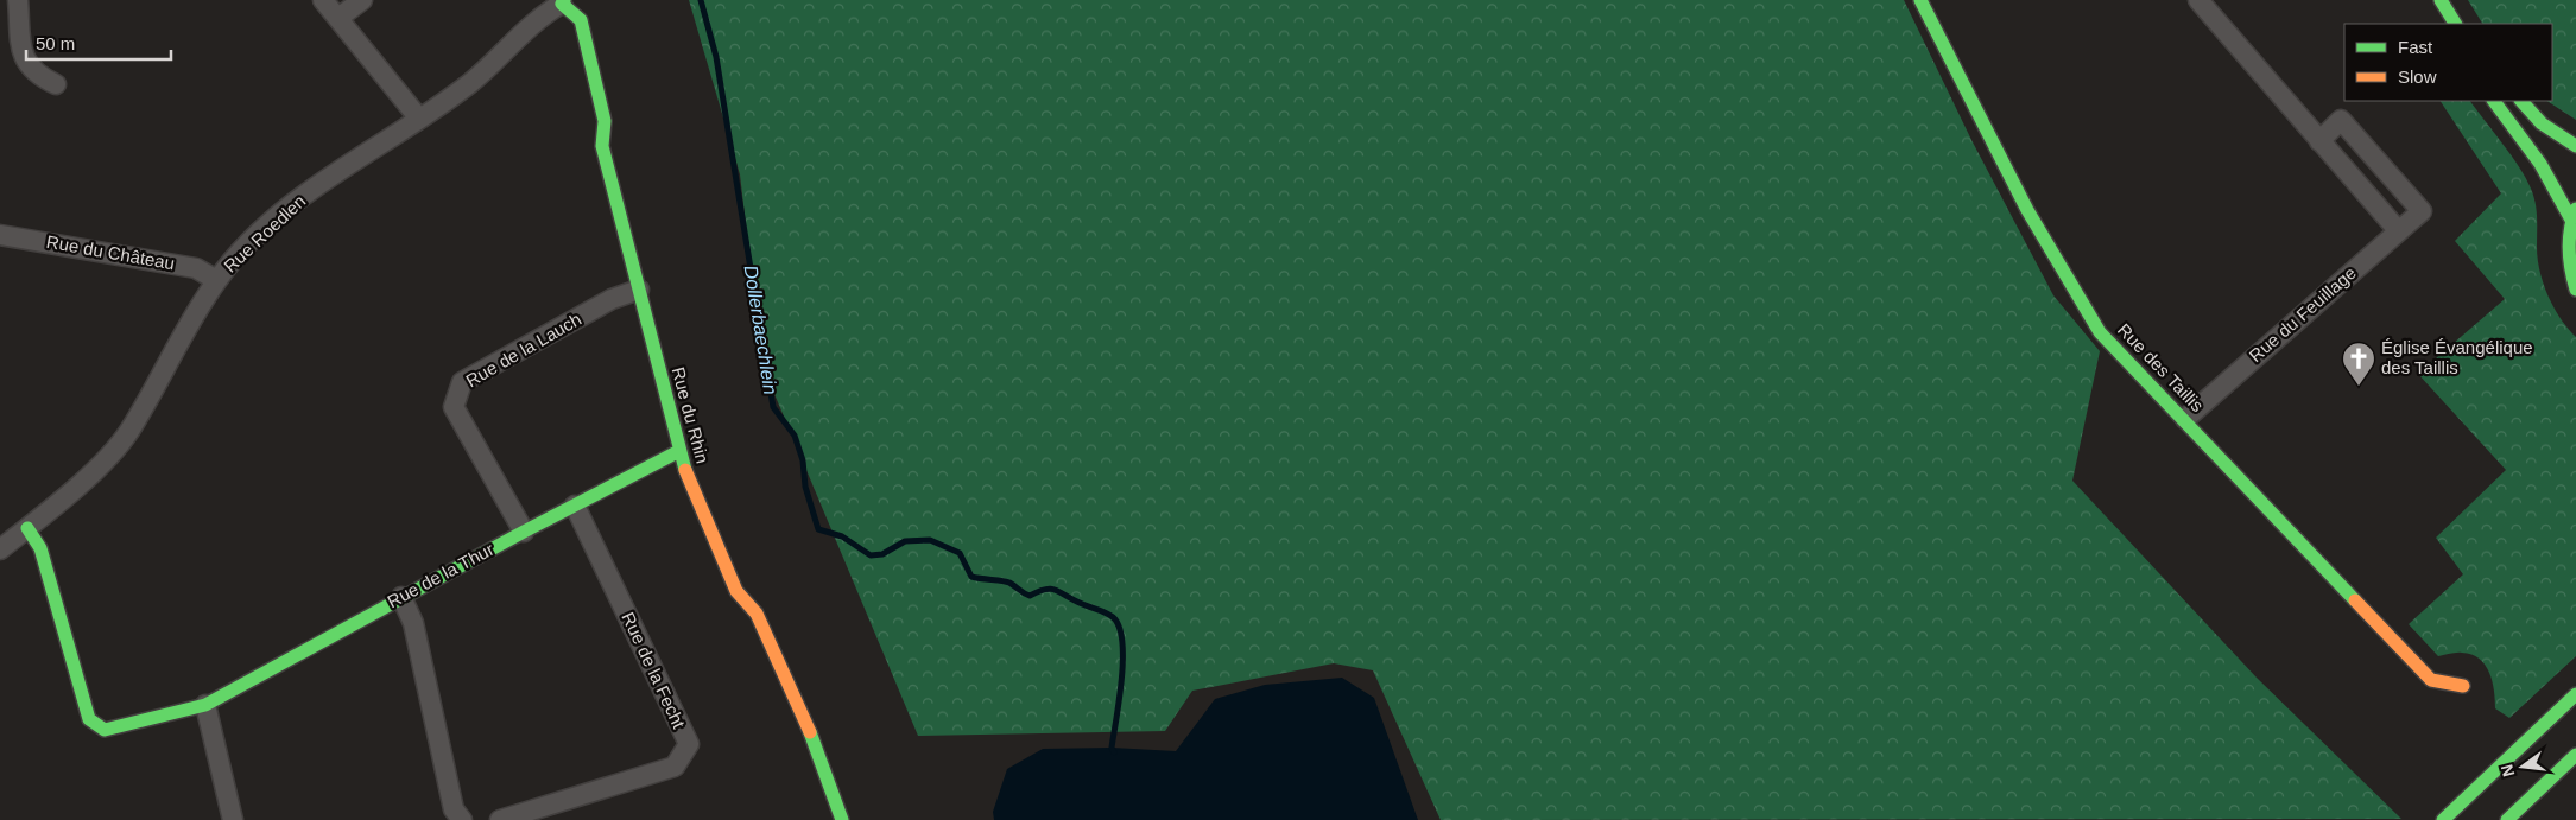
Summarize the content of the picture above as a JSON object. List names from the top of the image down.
{
  "streets": {
    "main road": ["Rue des Taillis", "Rue du Rhin", "Rue de la Thur"],
    "street": [
      "Rue Roedlen",
      "Rue du Château",
      "Rue du Feuillage",
      "Rue de la Lauch",
      "Rue de la Fecht"
    ]
  },
  "crossings": [
    ["Rue Roedlen", "Rue du Château"],
    ["Rue Roedlen", "Rue du Rhin"],
    ["Rue Roedlen", "Rue de la Thur"],
    ["Rue du Feuillage", "Rue des Taillis"],
    ["Rue de la Lauch", "Rue du Rhin"],
    ["Rue de la Lauch", "Rue de la Thur"],
    ["Rue du Rhin", "Rue de la Thur"],
    ["Rue de la Thur", "Rue de la Fecht"]
  ],
  "water": ["Dollerbaechlein"],
  "places": {
    "church": ["Église Évangélique des Taillis"]
  },
  "legend": ["Fast", "Slow"],
  "scale_bar": "50 m",
  "north": "left"
}
